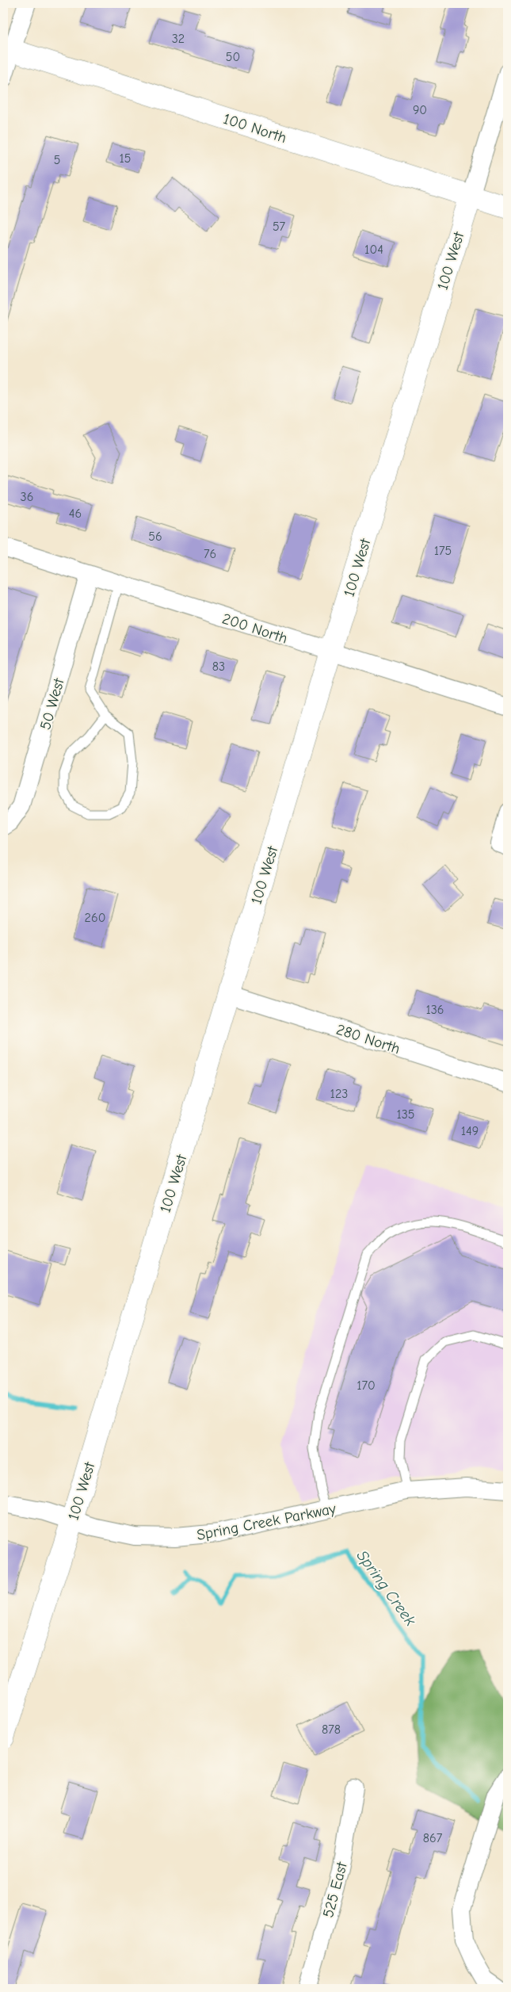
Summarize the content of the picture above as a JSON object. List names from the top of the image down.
{
  "streets": {
    "street": [
      "100 North",
      "100 West",
      "200 North",
      "50 West",
      "280 North",
      "Spring Creek Parkway",
      "525 East"
    ]
  },
  "crossings": [
    ["100 North", "100 West"],
    ["100 West", "200 North"],
    ["100 West", "280 North"],
    ["100 West", "Spring Creek Parkway"],
    ["200 North", "50 West"]
  ],
  "water": ["Spring Creek"],
  "house_numbers": [
    "32",
    "50",
    "90",
    "15",
    "5",
    "57",
    "104",
    "36",
    "46",
    "56",
    "175",
    "76",
    "83",
    "260",
    "136",
    "123",
    "135",
    "149",
    "170",
    "878",
    "867"
  ]
}
